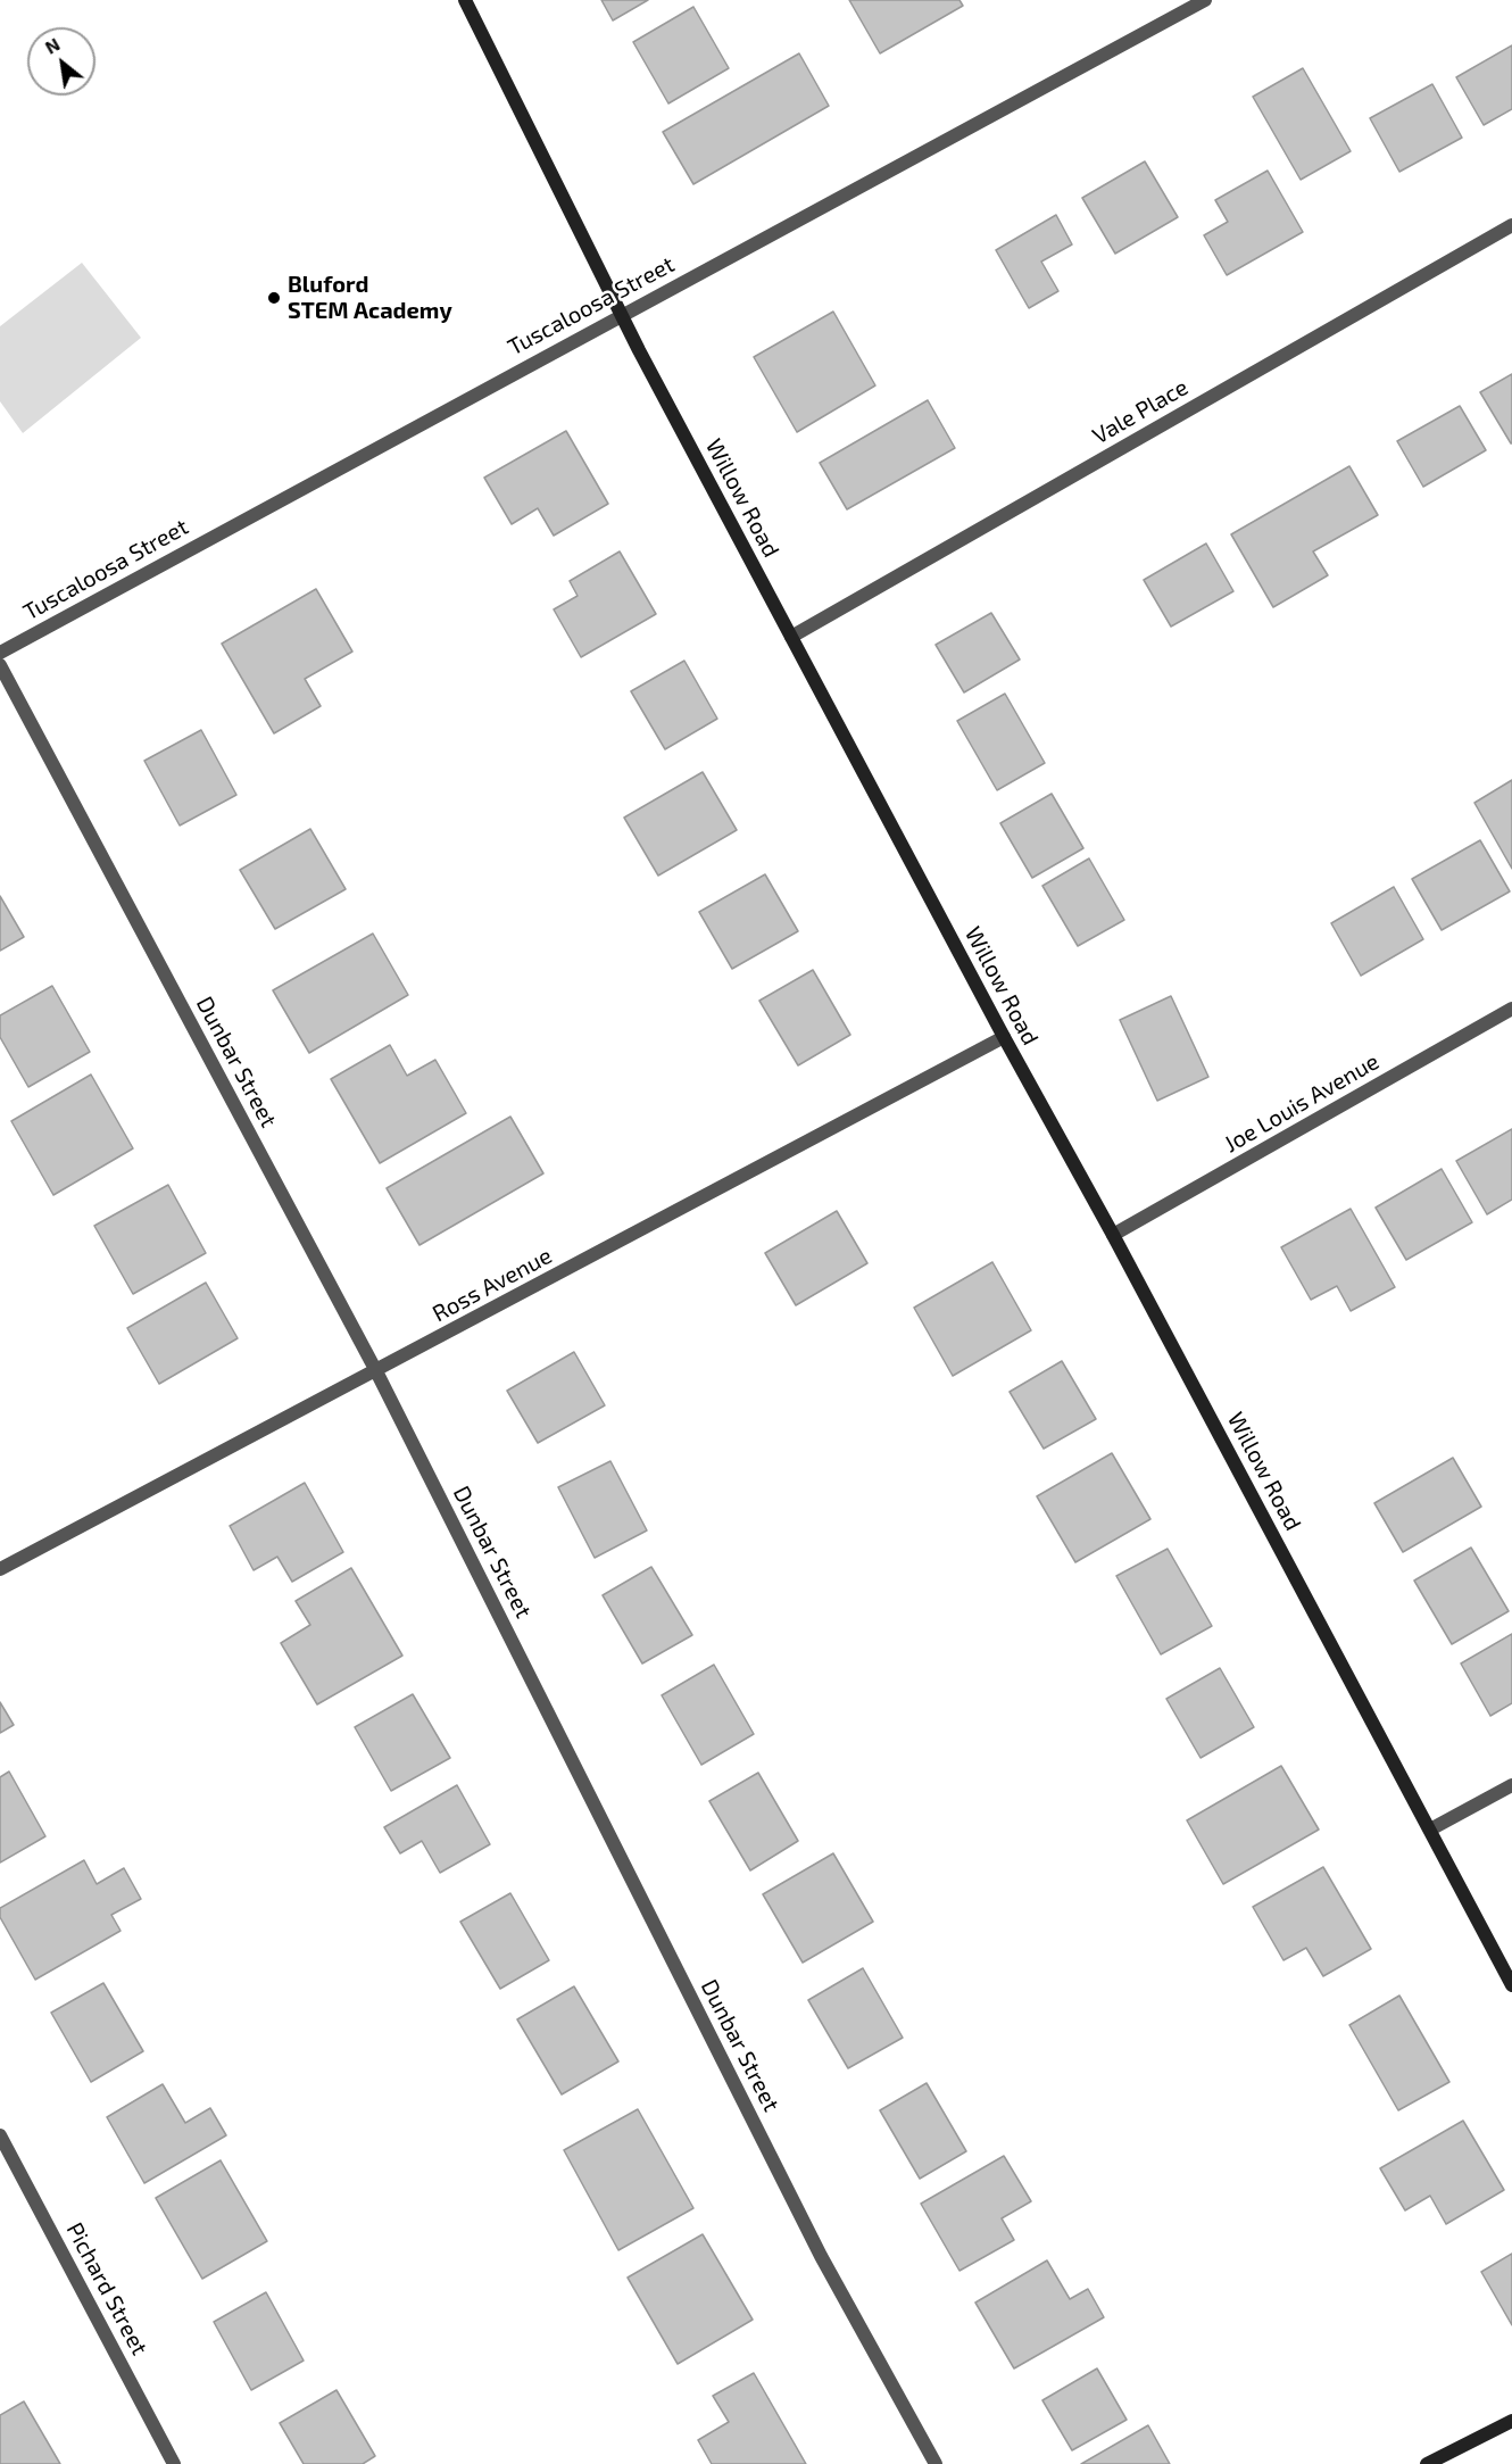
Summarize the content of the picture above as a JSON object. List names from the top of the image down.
{
  "streets": {
    "street": [
      "Tuscaloosa Street",
      "Vale Place",
      "Willow Road",
      "Dunbar Street",
      "Joe Louis Avenue",
      "Ross Avenue",
      "Pichard Street"
    ]
  },
  "crossings": [
    ["Tuscaloosa Street", "Willow Road"],
    ["Vale Place", "Willow Road"],
    ["Willow Road", "Joe Louis Avenue"],
    ["Willow Road", "Ross Avenue"],
    ["Dunbar Street", "Ross Avenue"]
  ],
  "places": ["Bluford STEM Academy"],
  "north": "top left"
}
